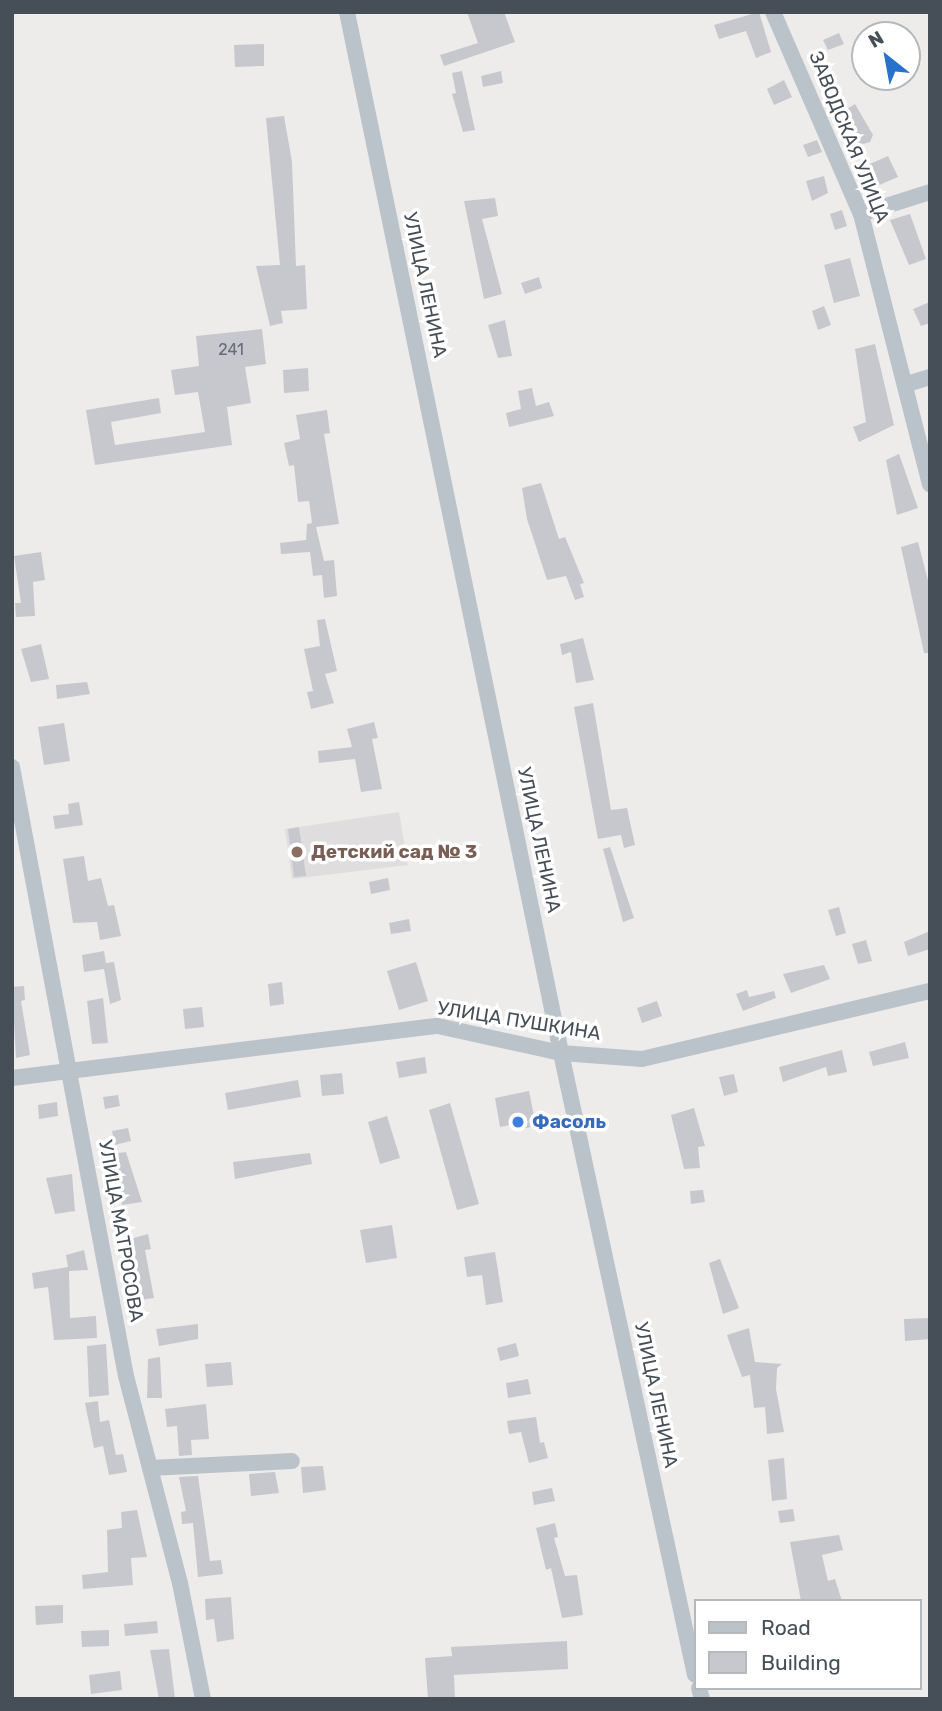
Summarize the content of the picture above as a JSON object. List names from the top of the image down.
{
  "streets": {
    "street": [
      "ЗАВОДСКАЯ УЛИЦА",
      "УЛИЦА ЛЕНИНА",
      "УЛИЦА ПУШКИНА",
      "УЛИЦА МАТРОСОВА"
    ]
  },
  "crossings": [
    ["УЛИЦА ЛЕНИНА", "УЛИЦА ПУШКИНА"],
    ["УЛИЦА ПУШКИНА", "УЛИЦА МАТРОСОВА"]
  ],
  "places": ["Детский сад № 3", "Фасоль"],
  "house_numbers": ["241"],
  "legend": ["Road", "Building"],
  "north": "top left"
}
